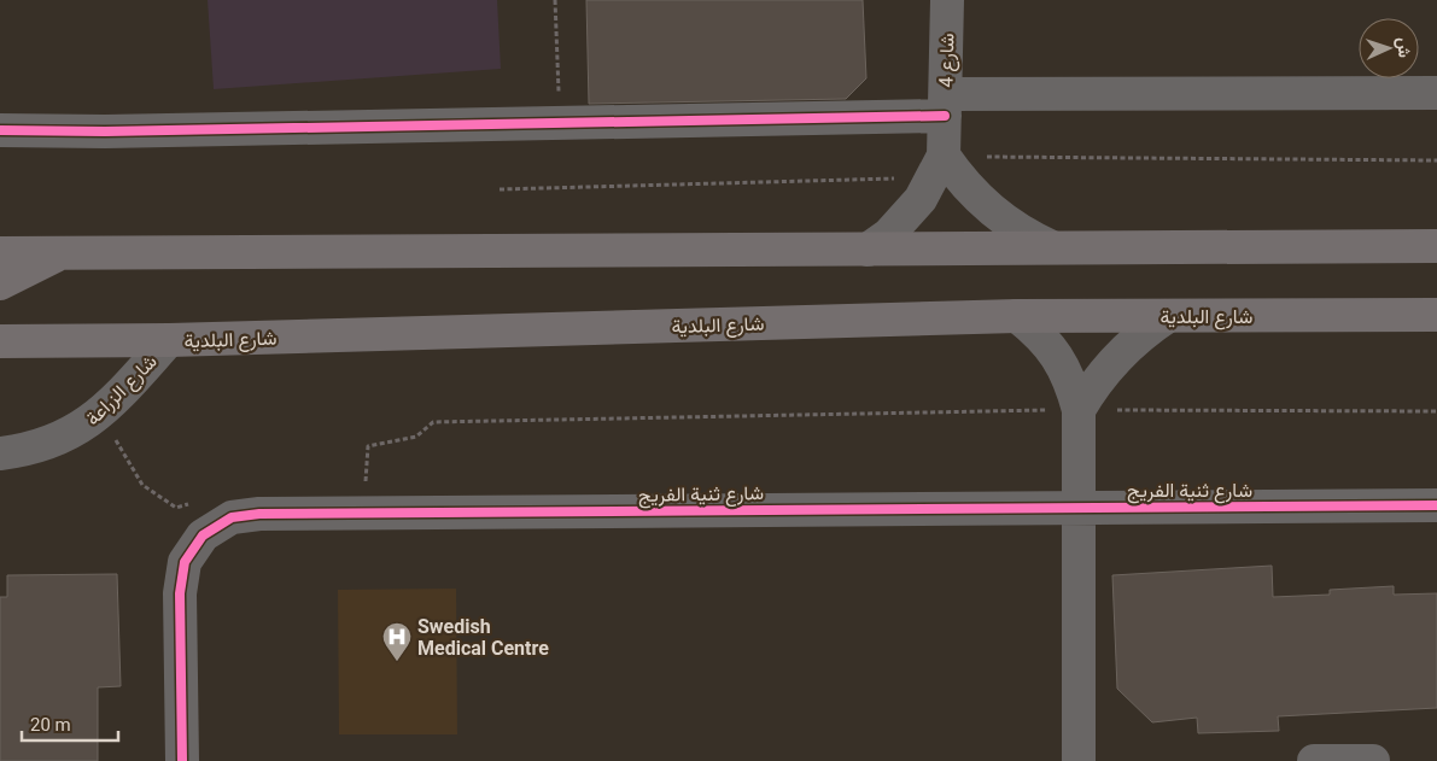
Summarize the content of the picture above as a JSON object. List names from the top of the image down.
{
  "streets": {
    "main road": ["شارع البلدية"],
    "street": ["شارع 4", "شارع الزراعة", "شارع ثنية الفريج"]
  },
  "crossings": [
    ["شارع البلدية", "شارع الزراعة"]
  ],
  "places": {
    "hospital": ["Swedish Medical Centre"]
  },
  "scale_bar": "20 m",
  "north": "right"
}
